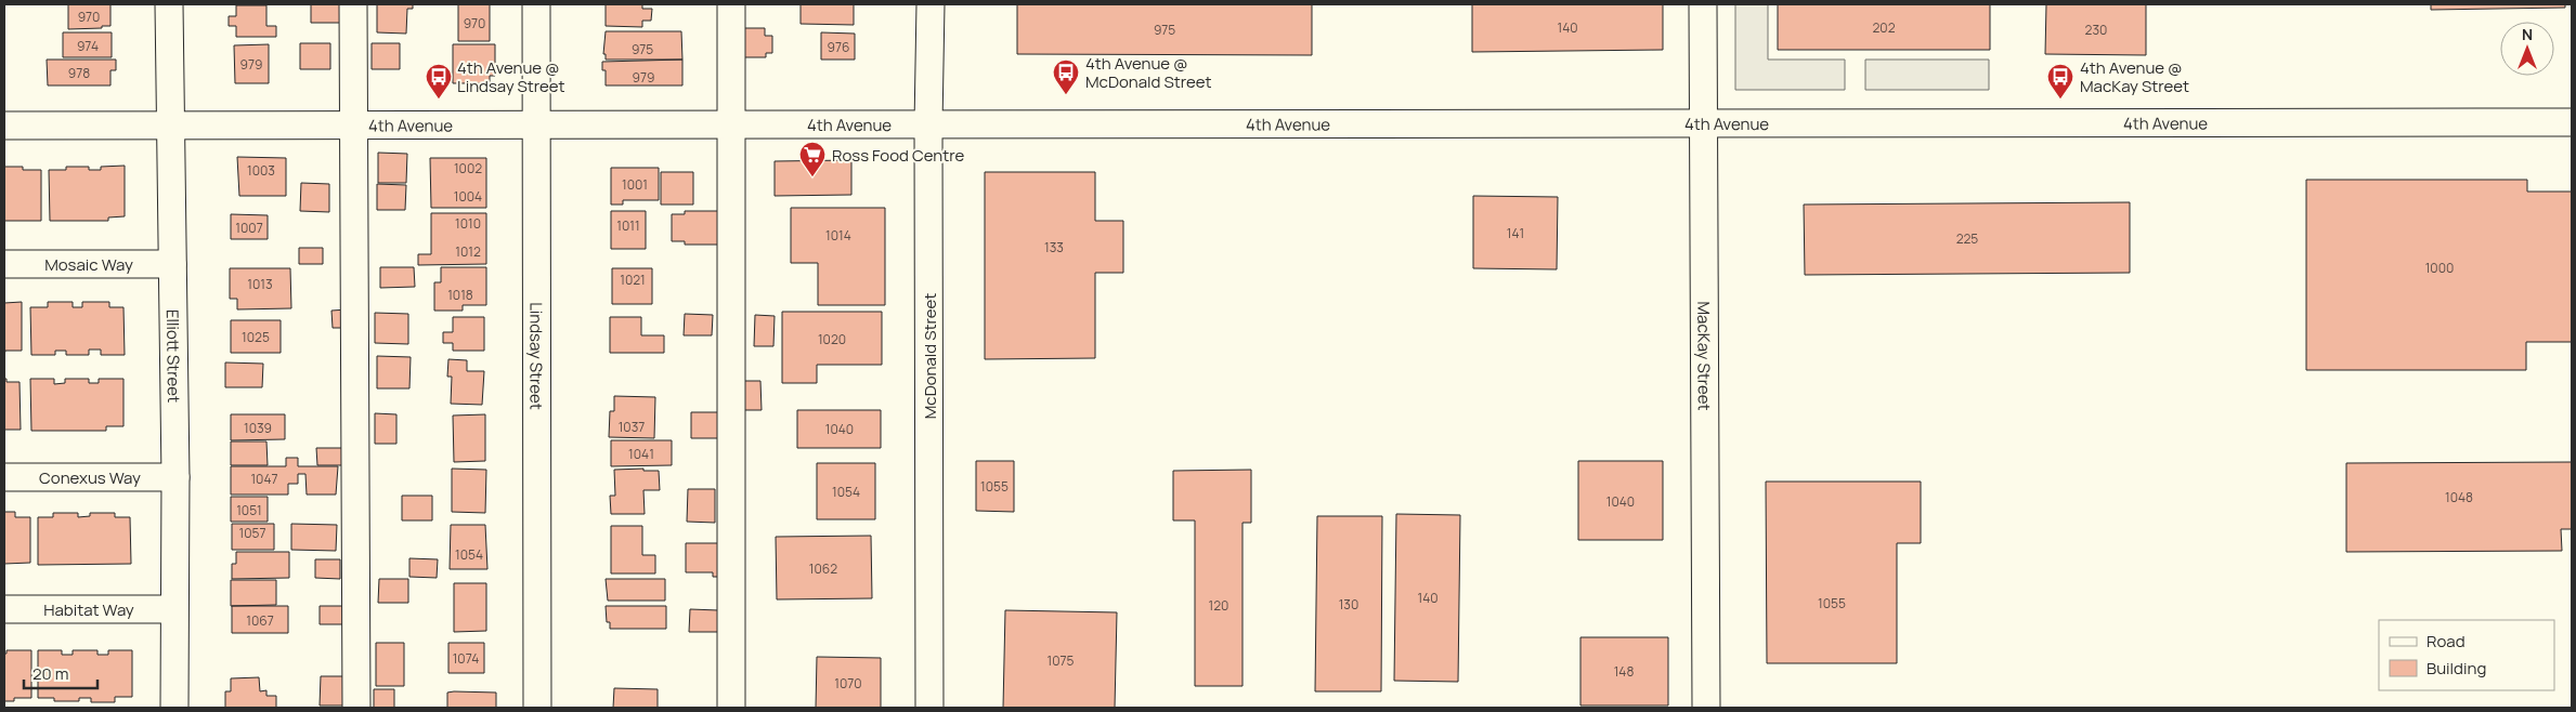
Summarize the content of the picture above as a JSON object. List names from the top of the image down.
{
  "streets": {
    "street": [
      "4th Avenue",
      "Mosaic Way",
      "Elliott Street",
      "Lindsay Street",
      "McDonald Street",
      "MacKay Street",
      "Conexus Way",
      "Habitat Way"
    ]
  },
  "crossings": [
    ["4th Avenue", "Elliott Street"],
    ["4th Avenue", "Lindsay Street"],
    ["4th Avenue", "McDonald Street"],
    ["4th Avenue", "MacKay Street"],
    ["Mosaic Way", "Elliott Street"],
    ["Elliott Street", "Conexus Way"],
    ["Elliott Street", "Habitat Way"]
  ],
  "places": {
    "bus stop": ["4th Avenue @ McDonald Street", "4th Avenue @ Lindsay Street", "4th Avenue @ MacKay Street"],
    "supermarket": ["Ross Food Centre"]
  },
  "house_numbers": [
    "970",
    "970",
    "140",
    "202",
    "975",
    "230",
    "974",
    "976",
    "975",
    "979",
    "978",
    "979",
    "1002",
    "1003",
    "1001",
    "1004",
    "1010",
    "1011",
    "1007",
    "141",
    "1014",
    "225",
    "133",
    "1012",
    "1000",
    "1021",
    "1013",
    "1018",
    "1025",
    "1020",
    "1037",
    "1039",
    "1040",
    "1041",
    "1047",
    "1055",
    "1054",
    "1048",
    "1040",
    "1051",
    "1057",
    "1054",
    "1062",
    "140",
    "1055",
    "130",
    "120",
    "1067",
    "1074",
    "1075",
    "148",
    "1070"
  ],
  "legend": ["Road", "Building"],
  "scale_bar": "20 m",
  "north": "top"
}
